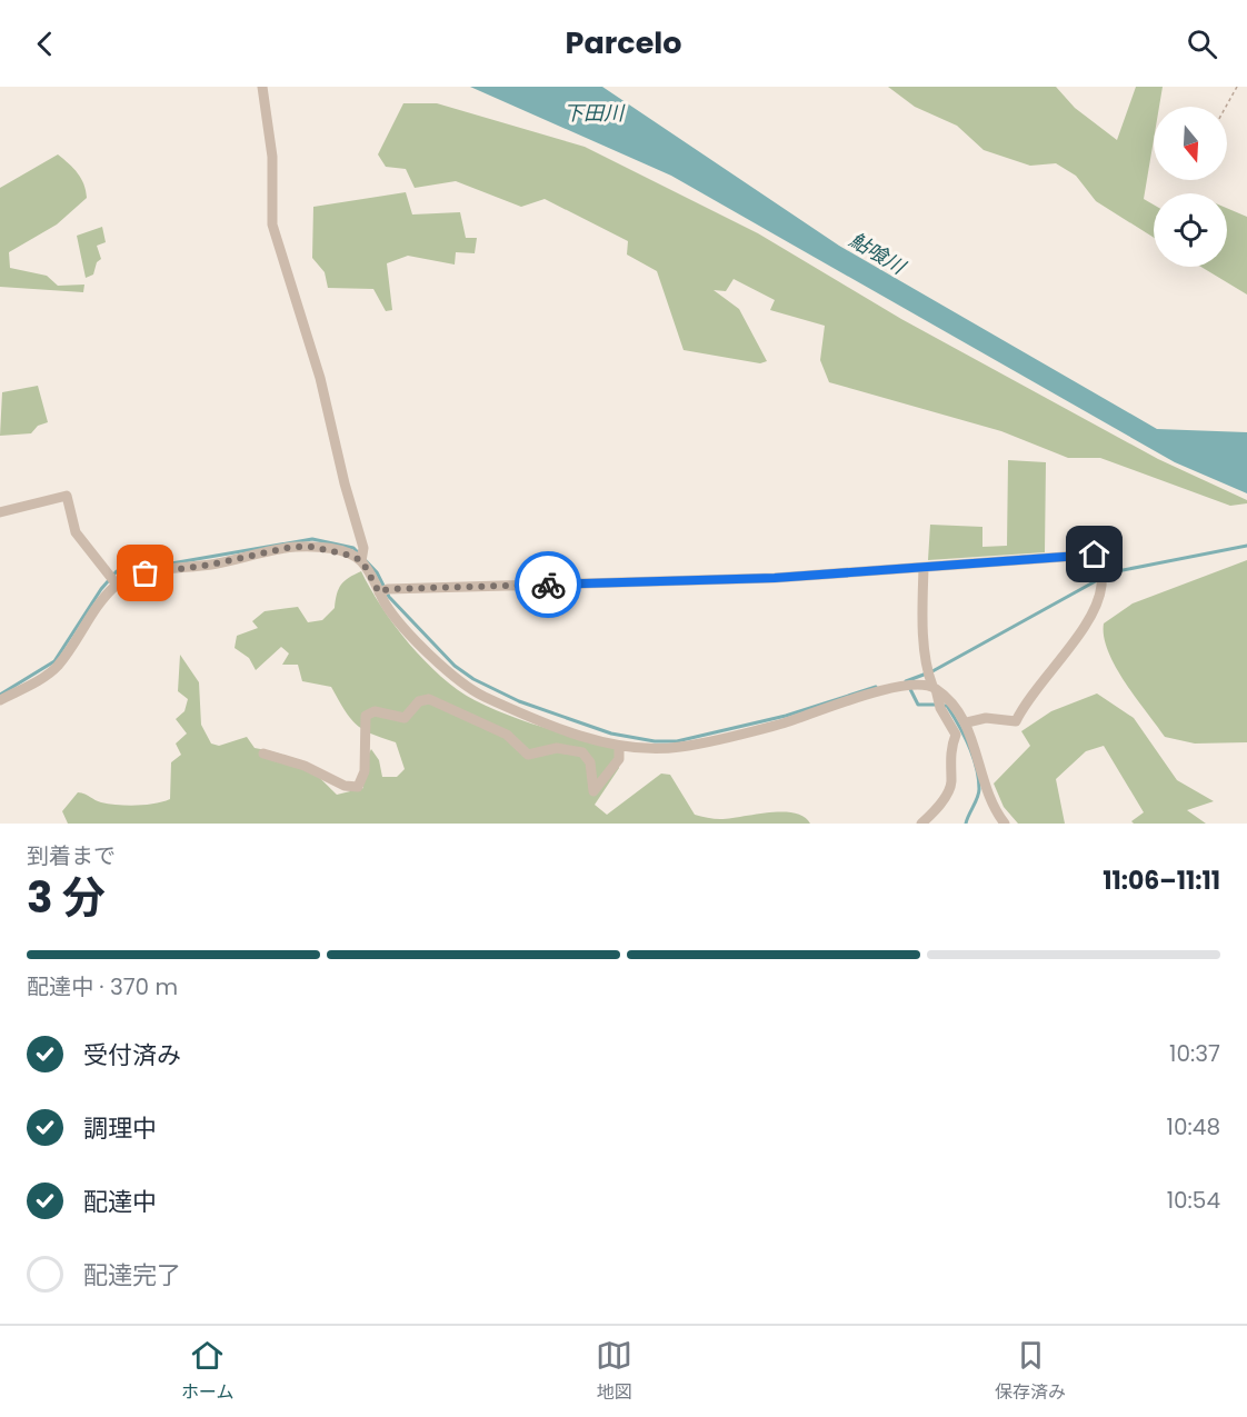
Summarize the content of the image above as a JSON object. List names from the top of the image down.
{
  "water": ["下田川", "鮎喰川"],
  "north": "bottom",
  "page": {
    "header": "Parcelo",
    "heading": ["3 分", "到着まで", "11:06–11:11"],
    "bar": "配達中 · 370 m",
    "list": [
      ["受付済み", "10:37"],
      ["調理中", "10:48"],
      ["配達中", "10:54"],
      "配達完了"
    ],
    "tabs": ["ホーム", "地図", "保存済み"]
  }
}
